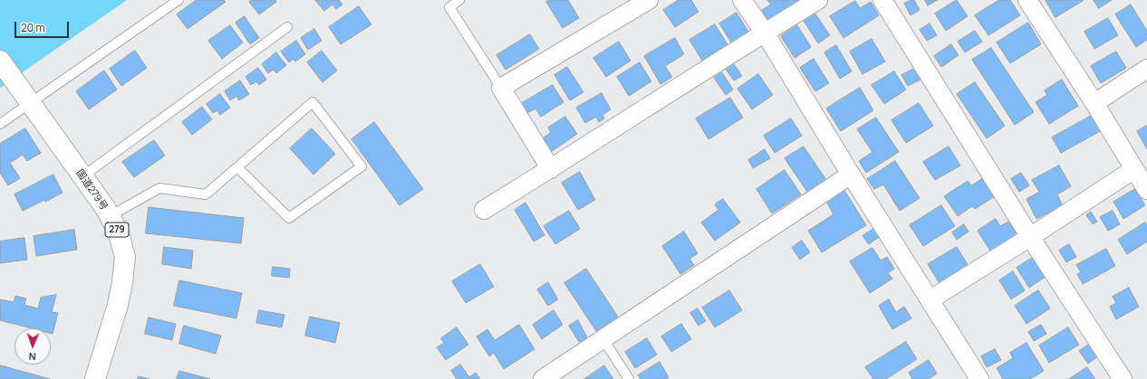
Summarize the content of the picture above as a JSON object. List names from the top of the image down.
{
  "streets": {
    "highway": ["国道279号", "279"]
  },
  "scale_bar": "20 m",
  "north": "bottom"
}
